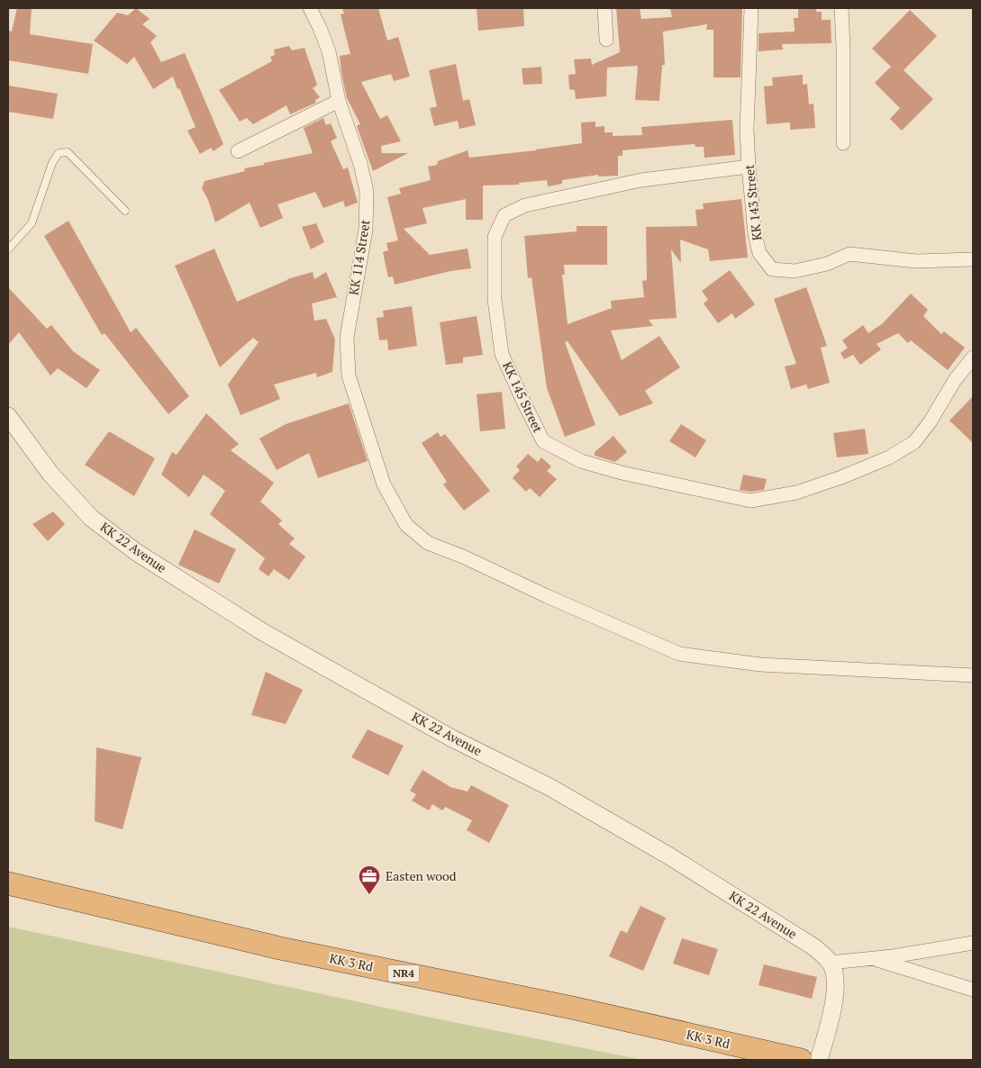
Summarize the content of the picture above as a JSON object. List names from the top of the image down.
{
  "streets": {
    "highway": ["KK 3 Rd", "NR4"],
    "street": [
      "KK 143 Street",
      "KK 114 Street",
      "KK 145 Street",
      "KK 22 Avenue"
    ]
  },
  "crossings": [
    ["KK 143 Street", "KK 145 Street"]
  ],
  "places": {
    "office": ["Easten wood"]
  }
}
